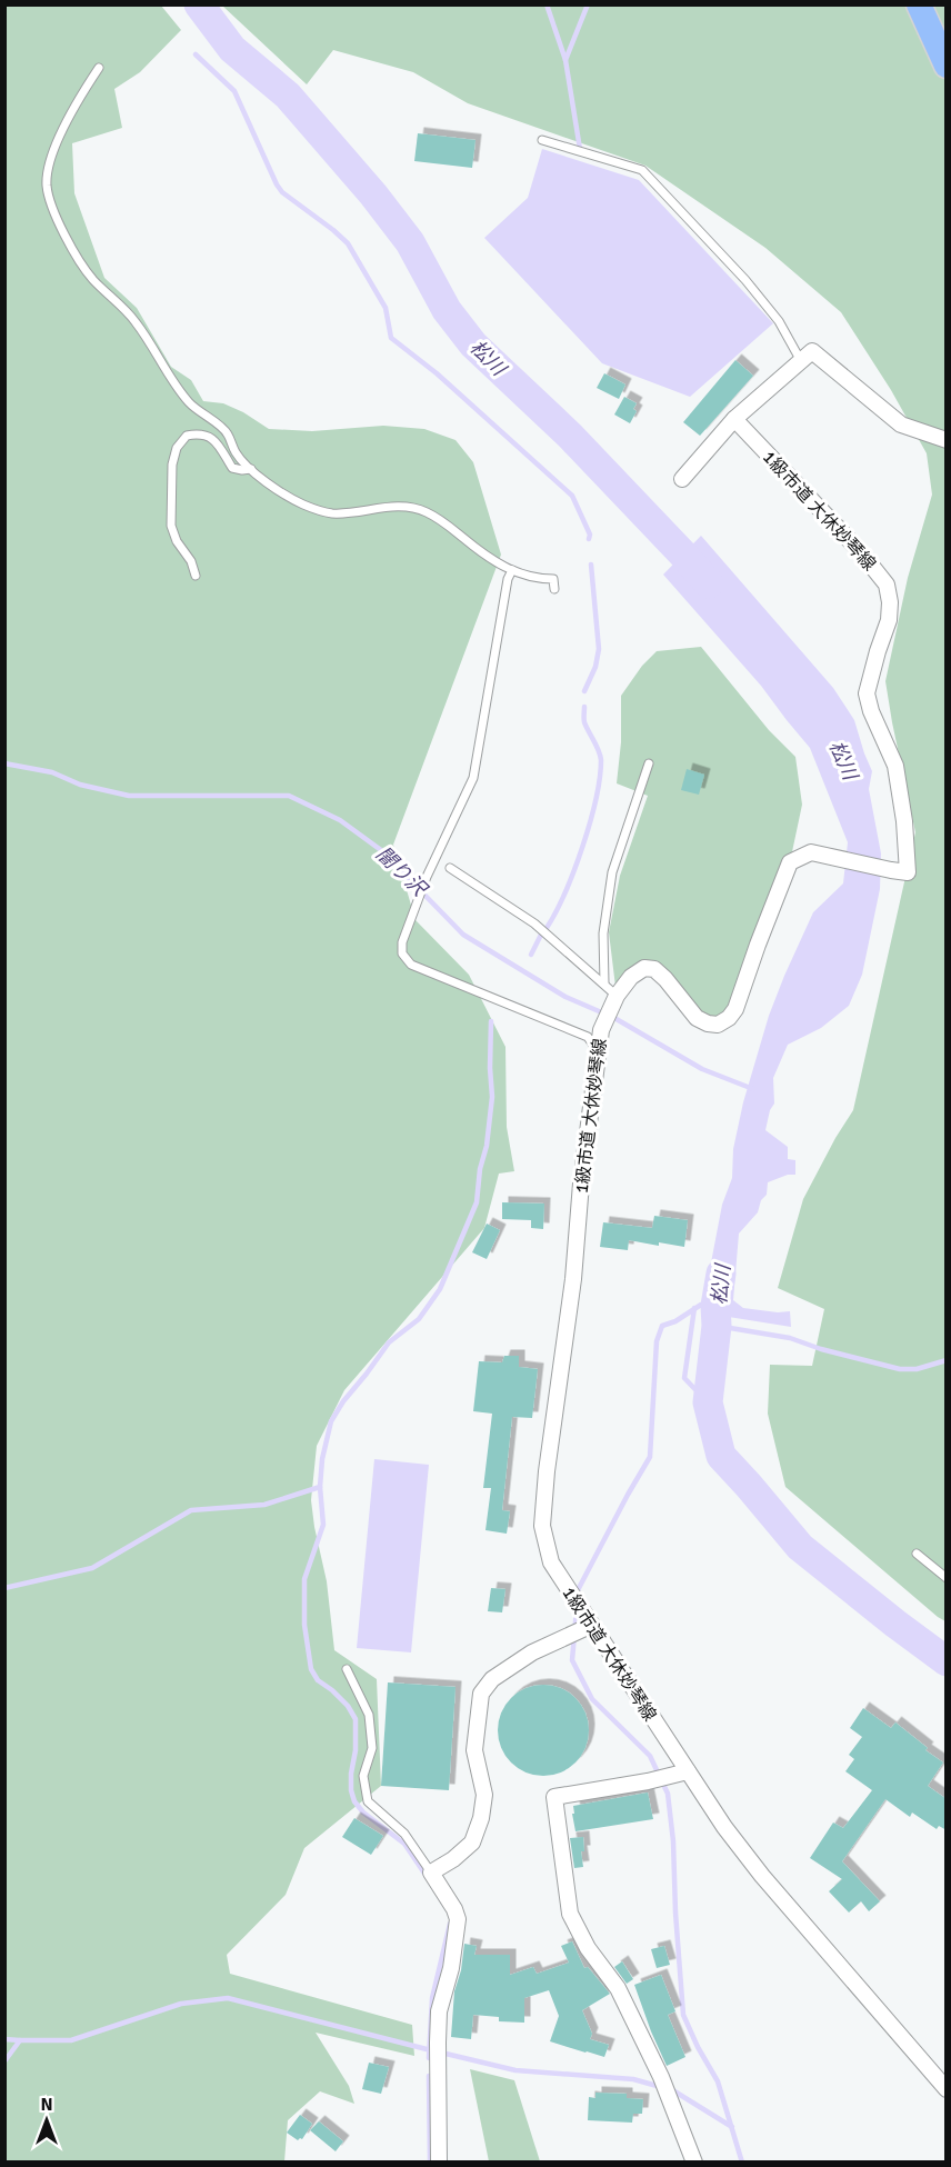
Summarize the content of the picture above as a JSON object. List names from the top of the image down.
{
  "streets": {
    "street": ["1級市道 大休妙琴線"]
  },
  "water": ["松川", "闇り沢"],
  "north": "top"
}
